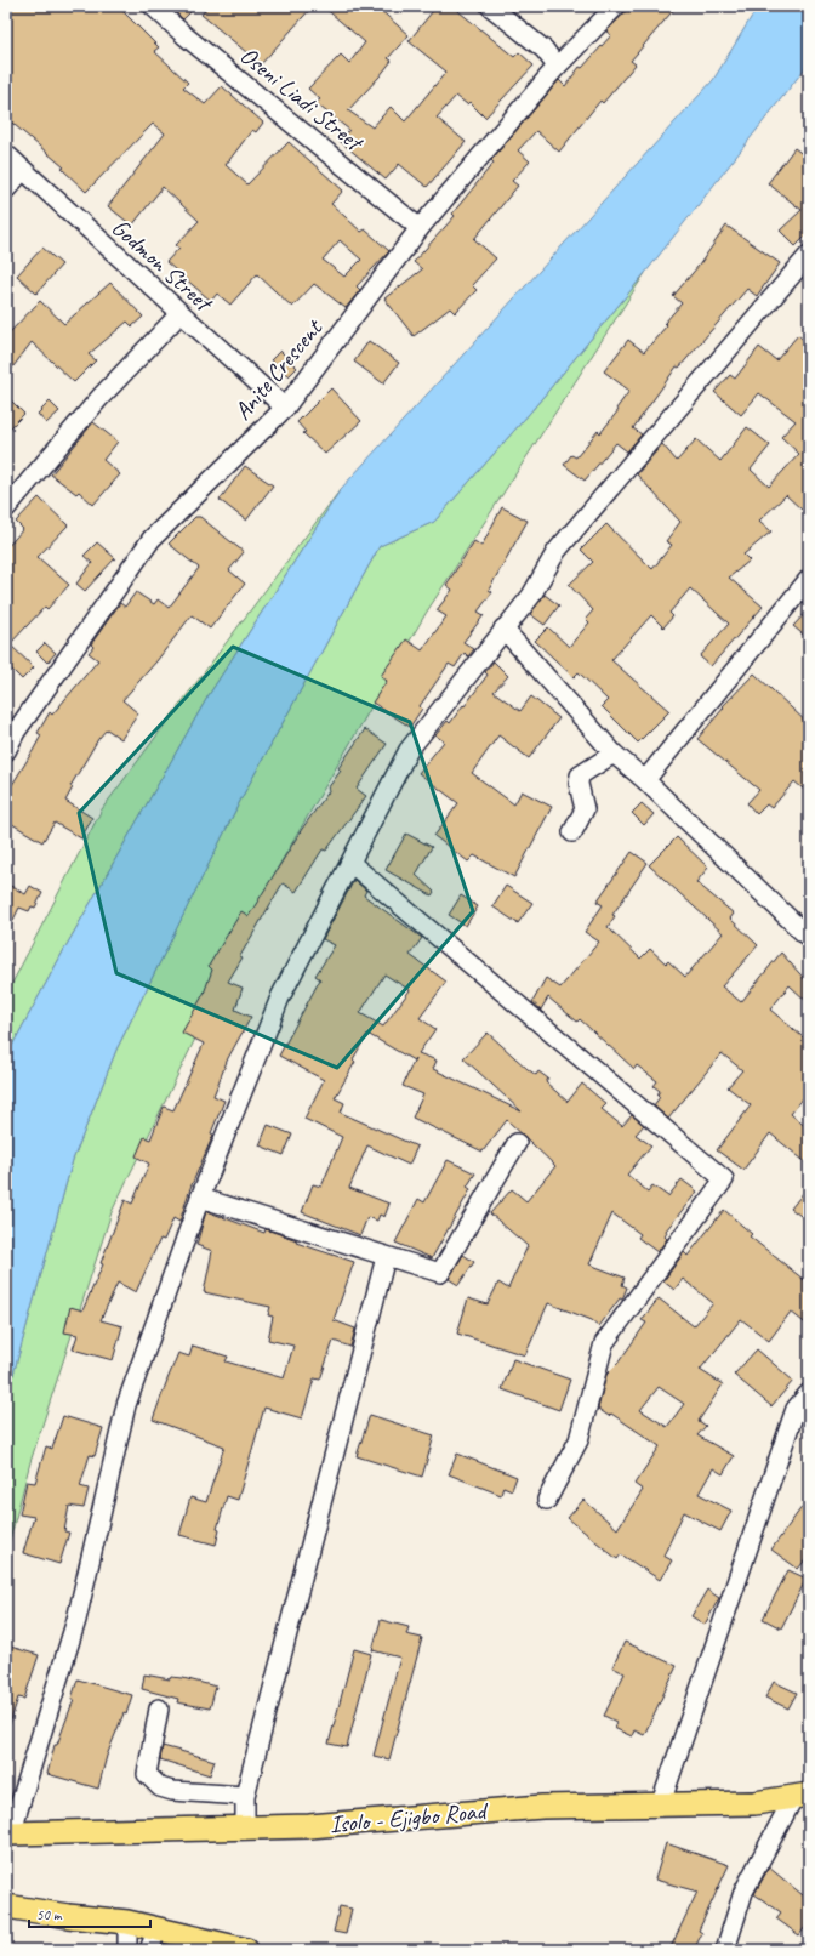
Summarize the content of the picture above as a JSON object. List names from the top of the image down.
{
  "streets": {
    "main road": ["Isolo - Ejigbo Road"],
    "street": ["Oseni Liadi Street", "Godmon Street", "Anite Crescent"]
  },
  "crossings": [
    ["Oseni Liadi Street", "Anite Crescent"],
    ["Godmon Street", "Anite Crescent"]
  ],
  "scale_bar": "50 m"
}
